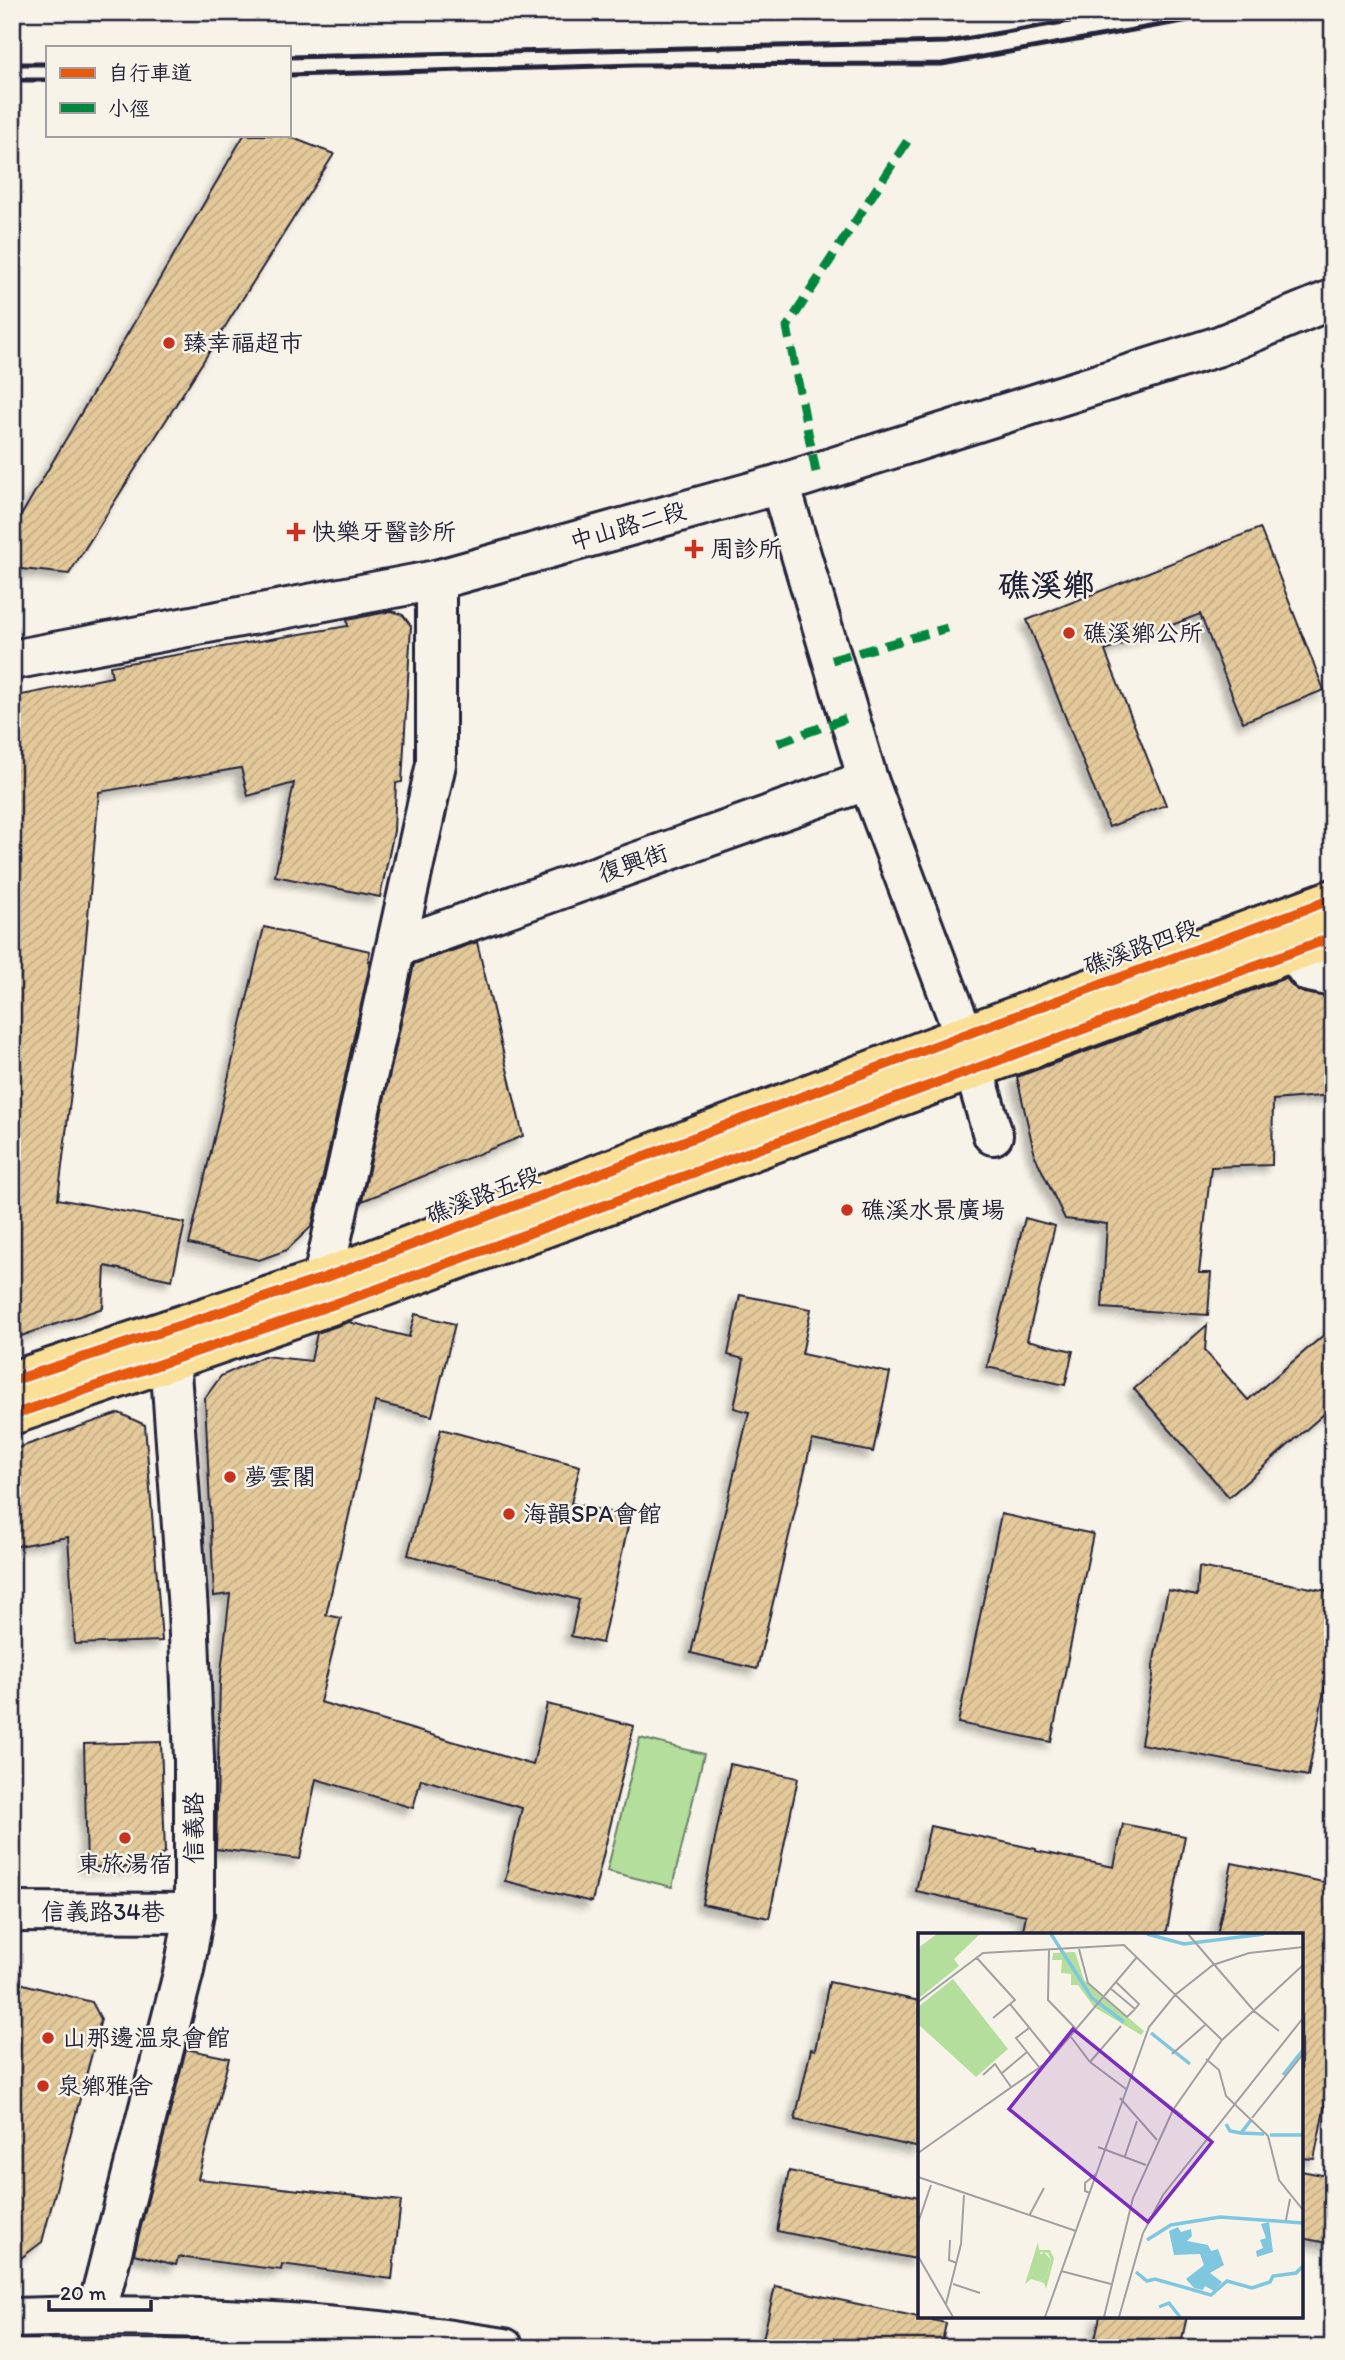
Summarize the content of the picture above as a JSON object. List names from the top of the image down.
{
  "streets": {
    "main road": ["礁溪路五段"],
    "street": [
      "中山路二段",
      "復興街",
      "信義路",
      "信義路34巷"
    ],
    "cycle path": ["礁溪路四段"]
  },
  "crossings": [
    ["礁溪路五段", "信義路"],
    ["信義路", "信義路34巷"]
  ],
  "districts": ["礁溪鄉"],
  "places": {
    "other": [
      "臻幸福超市",
      "礁溪鄉公所",
      "礁溪水景廣場",
      "夢雲閣",
      "海韻SPA會館",
      "東旅湯宿",
      "山那邊溫泉會館",
      "泉鄉雅舍"
    ],
    "health": ["快樂牙醫診所", "周診所"]
  },
  "legend": ["自行車道", "小徑"],
  "scale_bar": "20 m"
}
